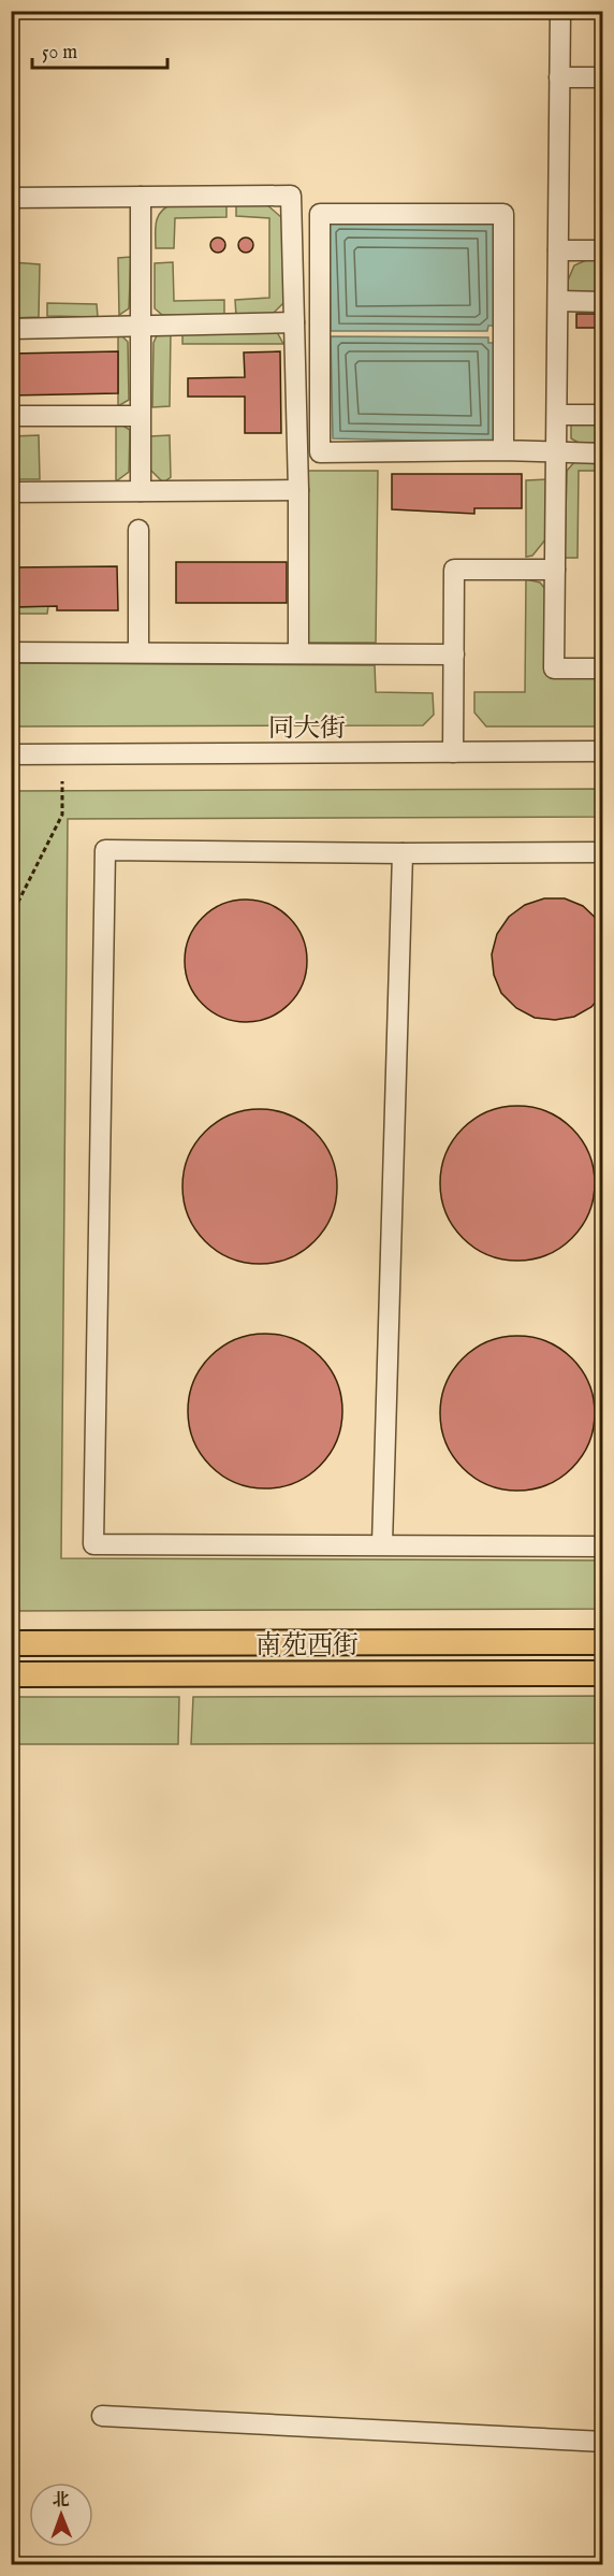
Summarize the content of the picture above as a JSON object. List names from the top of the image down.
{
  "streets": {
    "main road": ["南苑西街"],
    "street": ["同大街"]
  },
  "scale_bar": "50 m",
  "north": "top"
}
